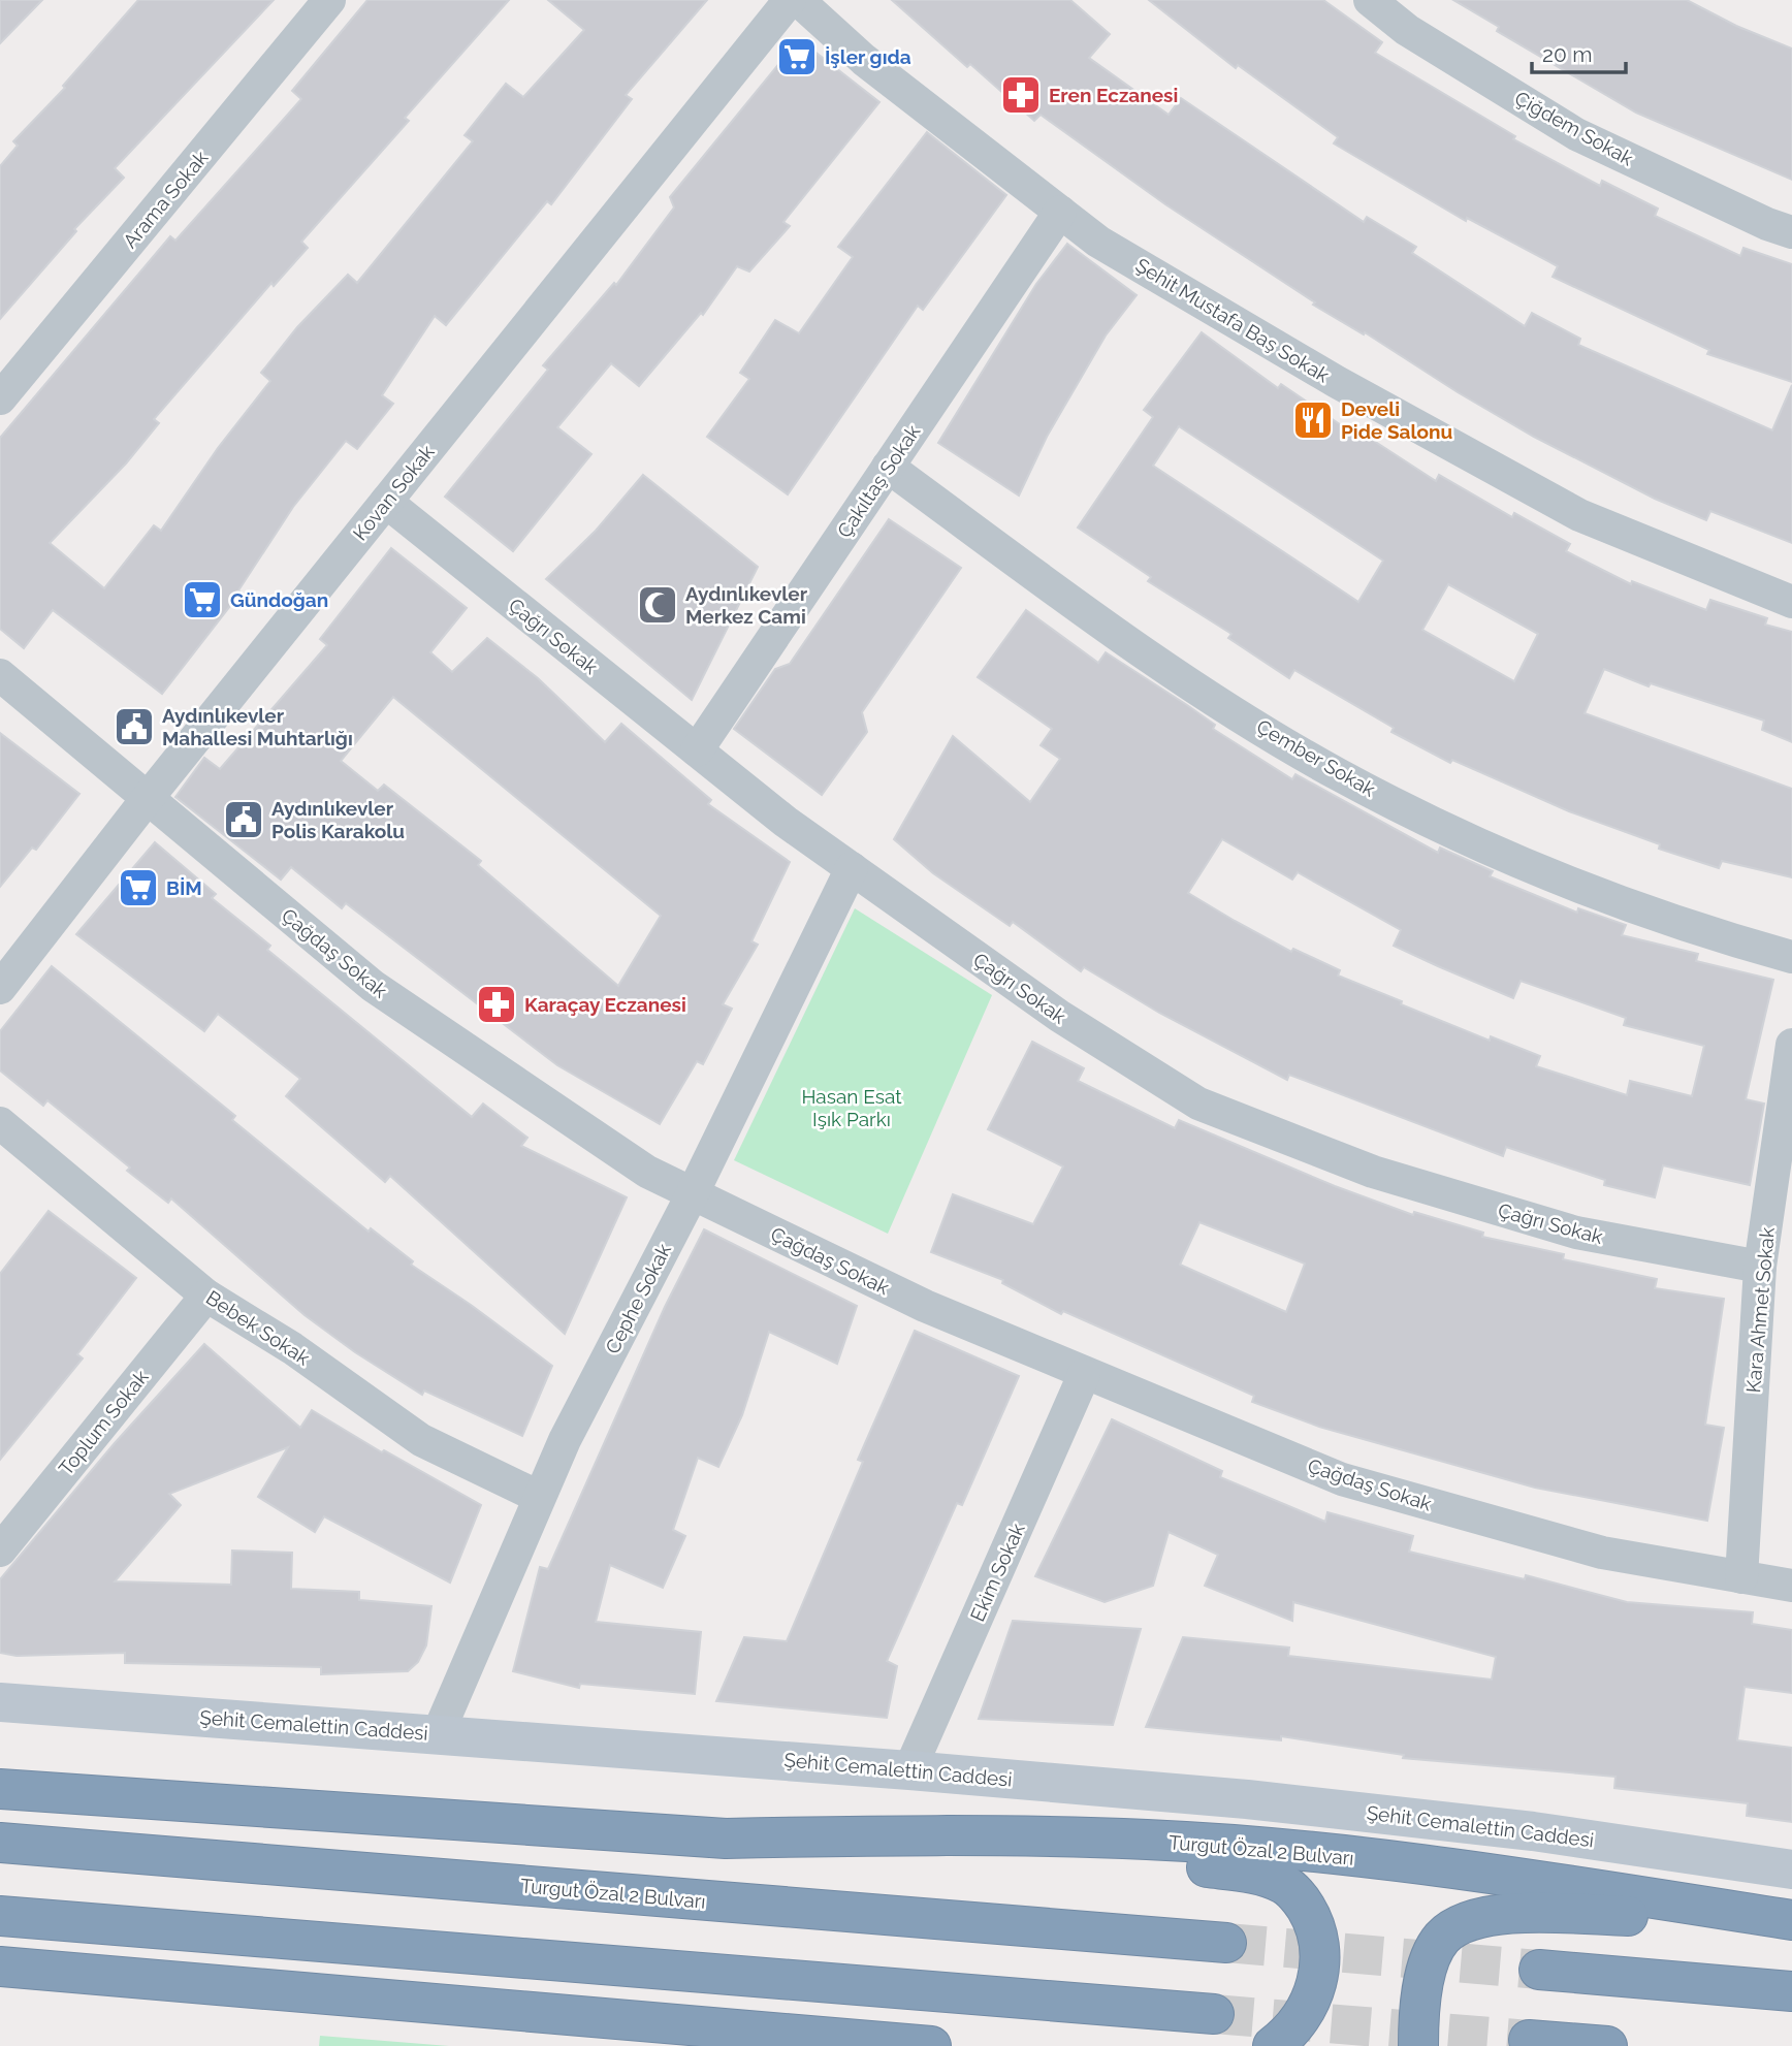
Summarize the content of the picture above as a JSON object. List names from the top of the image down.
{
  "streets": {
    "highway": ["Turgut Özal 2 Bulvarı"],
    "street": [
      "Çiğdem Sokak",
      "Arama Sokak",
      "Şehit Mustafa Baş Sokak",
      "Çakıltaş Sokak",
      "Kovan Sokak",
      "Çağrı Sokak",
      "Çember Sokak",
      "Çağdaş Sokak",
      "Cephe Sokak",
      "Kara Ahmet Sokak",
      "Bebek Sokak",
      "Toplum Sokak",
      "Ekim Sokak",
      "Şehit Cemalettin Caddesi"
    ]
  },
  "crossings": [
    ["Şehit Mustafa Baş Sokak", "Çakıltaş Sokak"],
    ["Çakıltaş Sokak", "Çağrı Sokak"],
    ["Çakıltaş Sokak", "Çember Sokak"],
    ["Kovan Sokak", "Çağrı Sokak"],
    ["Kovan Sokak", "Çağdaş Sokak"],
    ["Çağrı Sokak", "Cephe Sokak"],
    ["Çağrı Sokak", "Kara Ahmet Sokak"],
    ["Çağdaş Sokak", "Cephe Sokak"],
    ["Çağdaş Sokak", "Kara Ahmet Sokak"],
    ["Çağdaş Sokak", "Ekim Sokak"],
    ["Cephe Sokak", "Bebek Sokak"],
    ["Cephe Sokak", "Şehit Cemalettin Caddesi"],
    ["Bebek Sokak", "Toplum Sokak"],
    ["Ekim Sokak", "Şehit Cemalettin Caddesi"]
  ],
  "parks": ["Hasan Esat Işık Parkı"],
  "places": {
    "supermarket": ["İşler gıda", "Gündoğan", "BİM"],
    "pharmacy": ["Eren Eczanesi", "Karaçay Eczanesi"],
    "restaurant": ["Develi Pide Salonu"],
    "mosque": ["Aydınlıkevler Merkez Cami"],
    "public building": ["Aydınlıkevler Mahallesi Muhtarlığı", "Aydınlıkevler Polis Karakolu"]
  },
  "scale_bar": "20 m"
}
